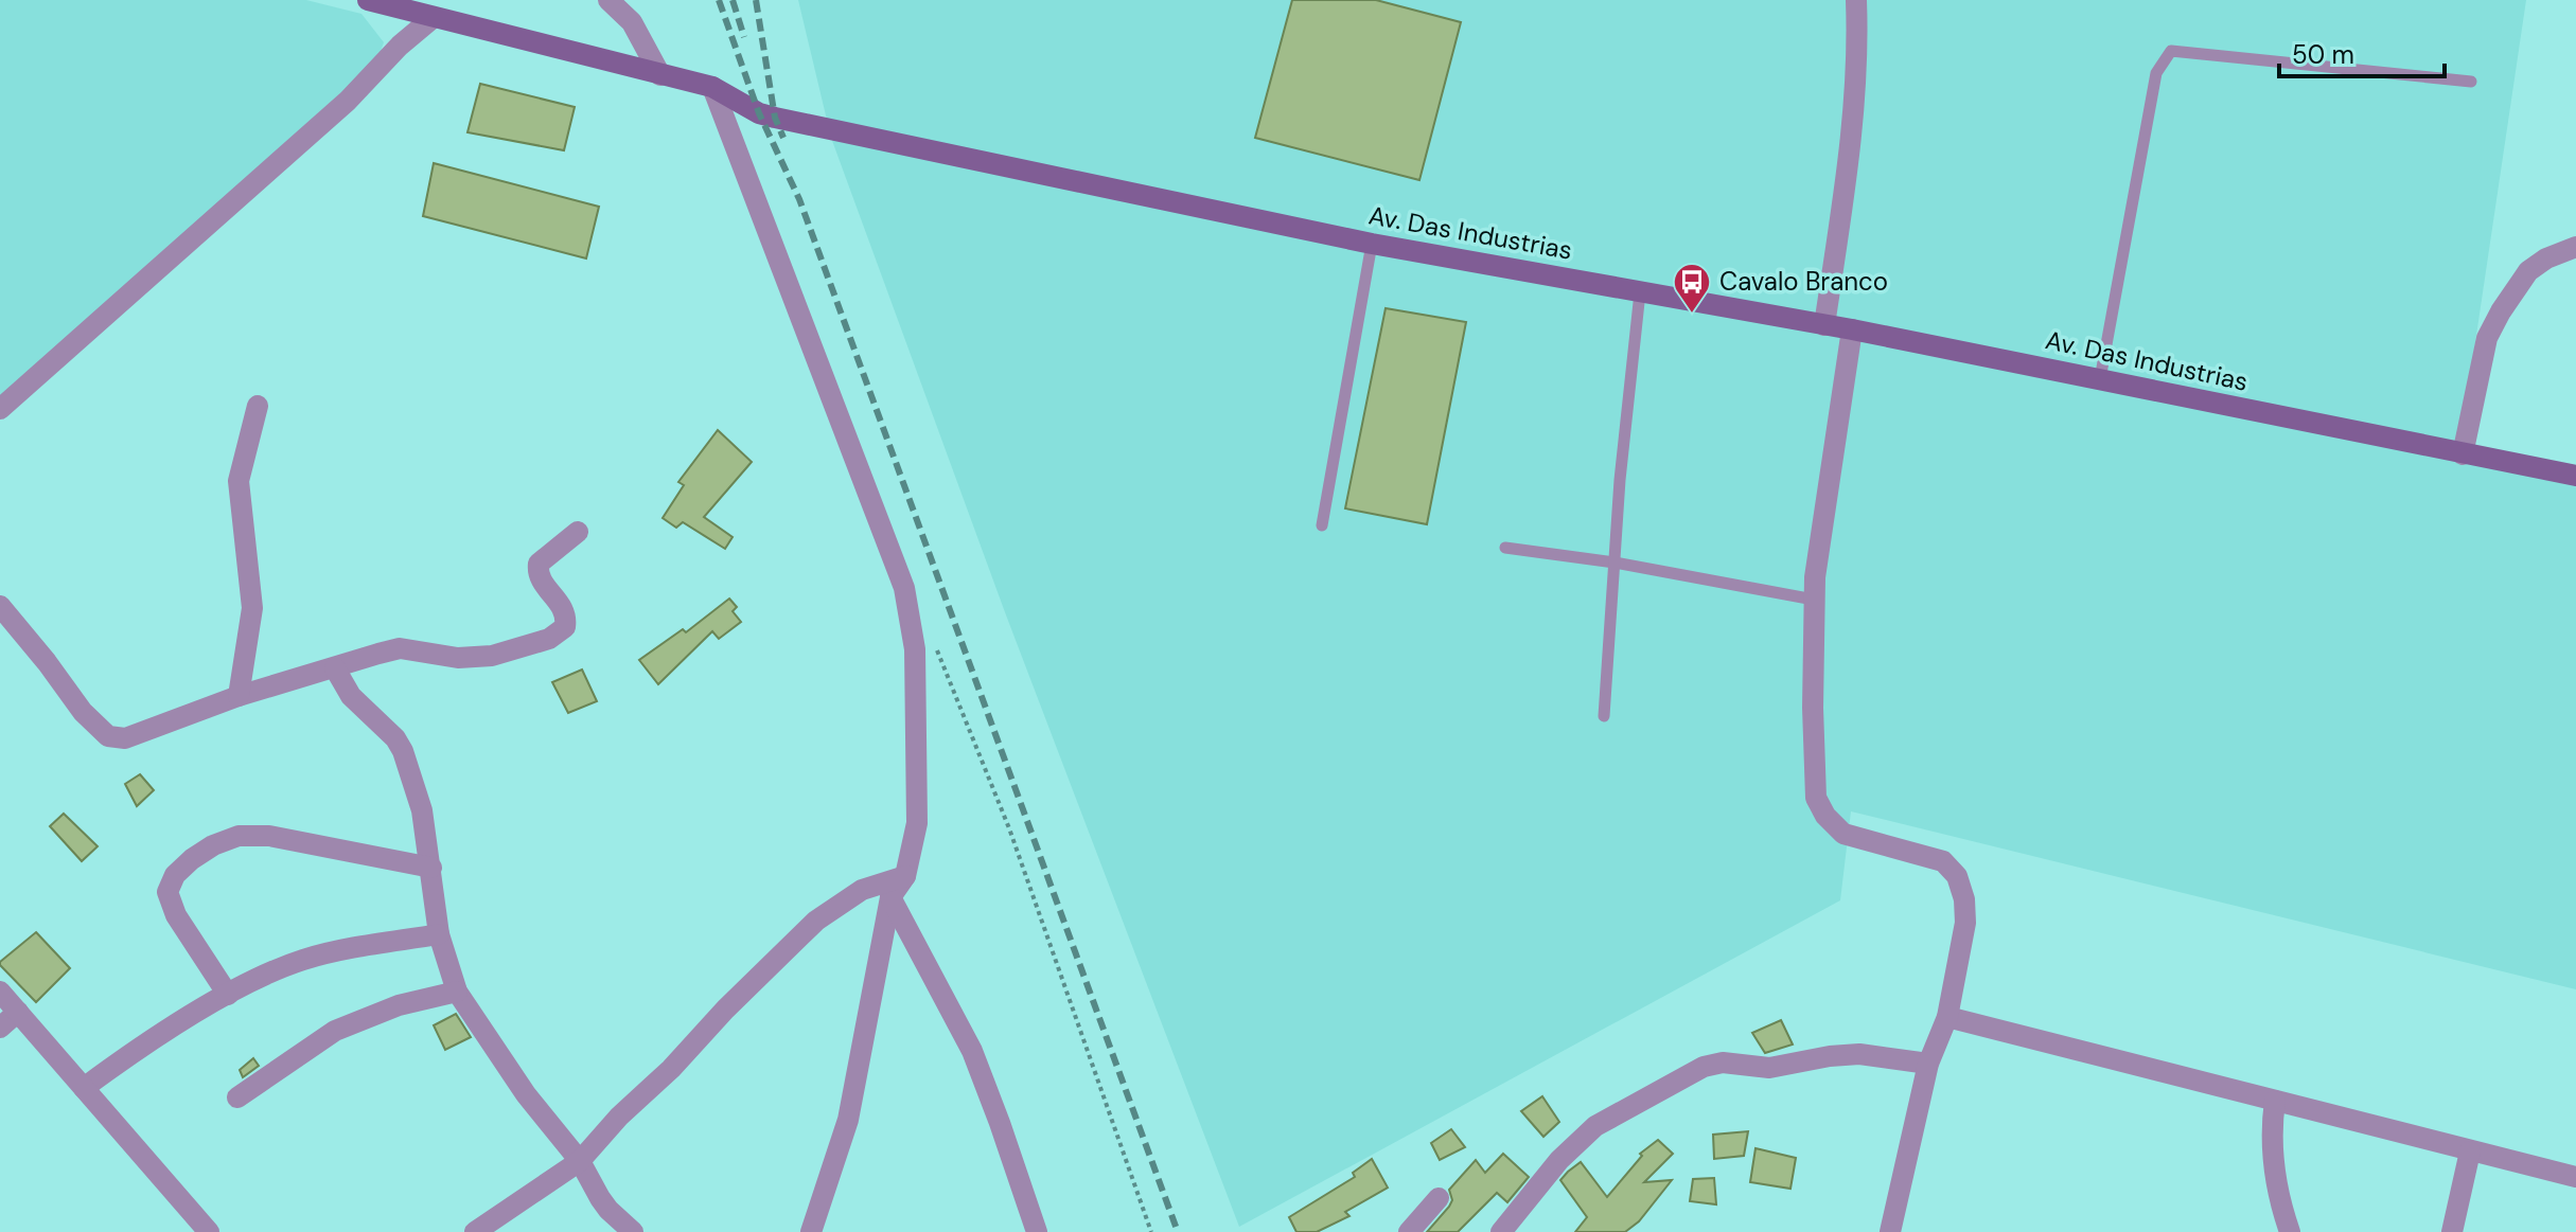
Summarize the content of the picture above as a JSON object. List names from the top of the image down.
{
  "streets": {
    "main road": ["Av. Das Industrias"]
  },
  "places": {
    "bus stop": ["Cavalo Branco"]
  },
  "scale_bar": "50 m"
}
